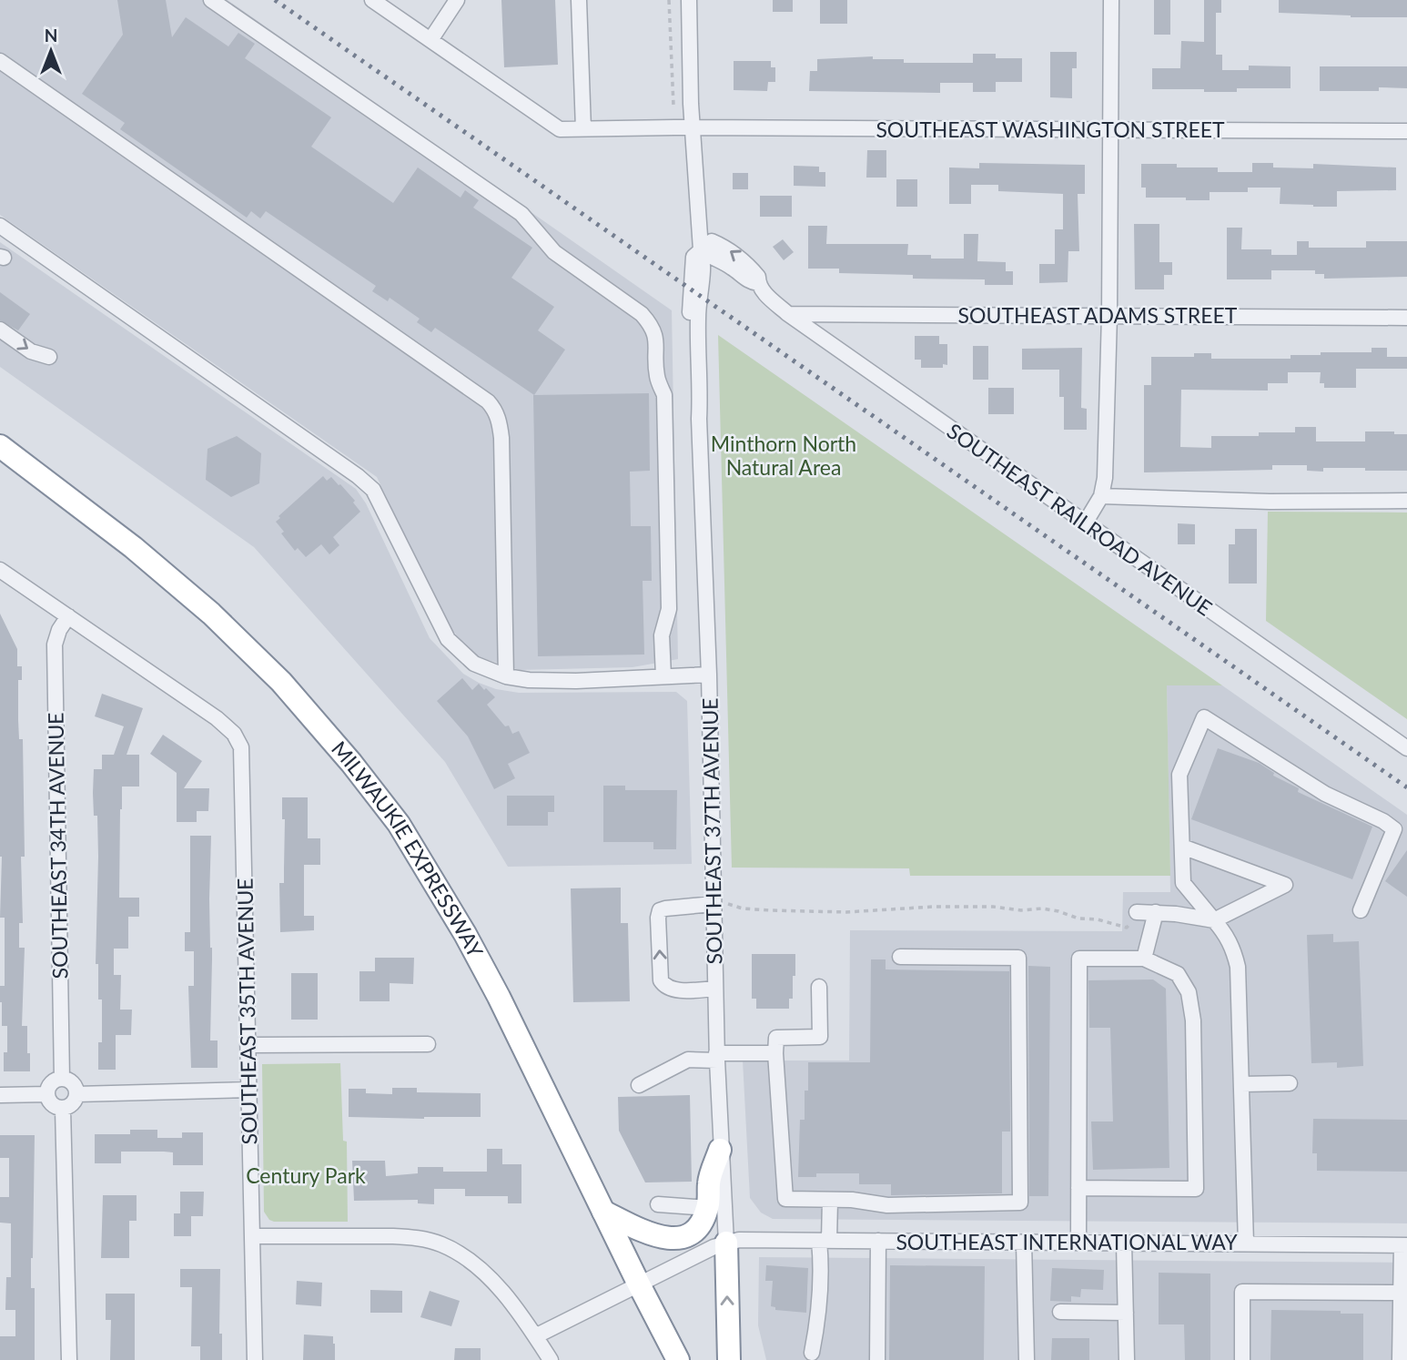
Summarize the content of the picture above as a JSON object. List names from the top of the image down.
{
  "streets": {
    "highway": ["MILWAUKIE EXPRESSWAY"],
    "street": [
      "SOUTHEAST WASHINGTON STREET",
      "SOUTHEAST ADAMS STREET",
      "SOUTHEAST RAILROAD AVENUE",
      "SOUTHEAST 37TH AVENUE",
      "SOUTHEAST 34TH AVENUE",
      "SOUTHEAST 35TH AVENUE",
      "SOUTHEAST INTERNATIONAL WAY"
    ]
  },
  "crossings": [
    ["SOUTHEAST WASHINGTON STREET", "SOUTHEAST 37TH AVENUE"],
    ["SOUTHEAST ADAMS STREET", "SOUTHEAST RAILROAD AVENUE"],
    ["SOUTHEAST RAILROAD AVENUE", "SOUTHEAST 37TH AVENUE"],
    ["SOUTHEAST 37TH AVENUE", "SOUTHEAST INTERNATIONAL WAY"],
    ["SOUTHEAST 34TH AVENUE", "SOUTHEAST 35TH AVENUE"]
  ],
  "parks": ["Minthorn North Natural Area", "Century Park"],
  "north": "top"
}
